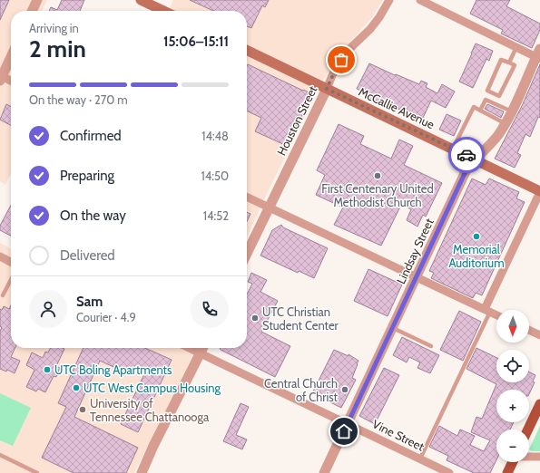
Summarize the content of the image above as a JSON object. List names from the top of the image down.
{
  "streets": {
    "main road": ["McCallie Avenue"],
    "street": ["Houston Street", "Lindsay Street", "Vine Street"]
  },
  "crossings": [
    ["McCallie Avenue", "Houston Street"],
    ["McCallie Avenue", "Lindsay Street"],
    ["Lindsay Street", "Vine Street"]
  ],
  "places": [
    "First Centenary United Methodist Church",
    "Memorial Auditorium",
    "UTC Christian Student Center",
    "UTC Boling Apartments",
    "UTC West Campus Housing",
    "Central Church of Christ",
    "University of Tennessee Chattanooga"
  ],
  "north": "bottom",
  "page": {
    "heading": ["2 min", "Arriving in", "15:06–15:11"],
    "panel": ["Sam", "Courier · 4.9"],
    "bar": "On the way · 270 m",
    "list": [
      ["Confirmed", "14:48"],
      ["Preparing", "14:50"],
      ["On the way", "14:52"],
      "Delivered"
    ],
    "map_buttons": ["+", "−"]
  }
}
